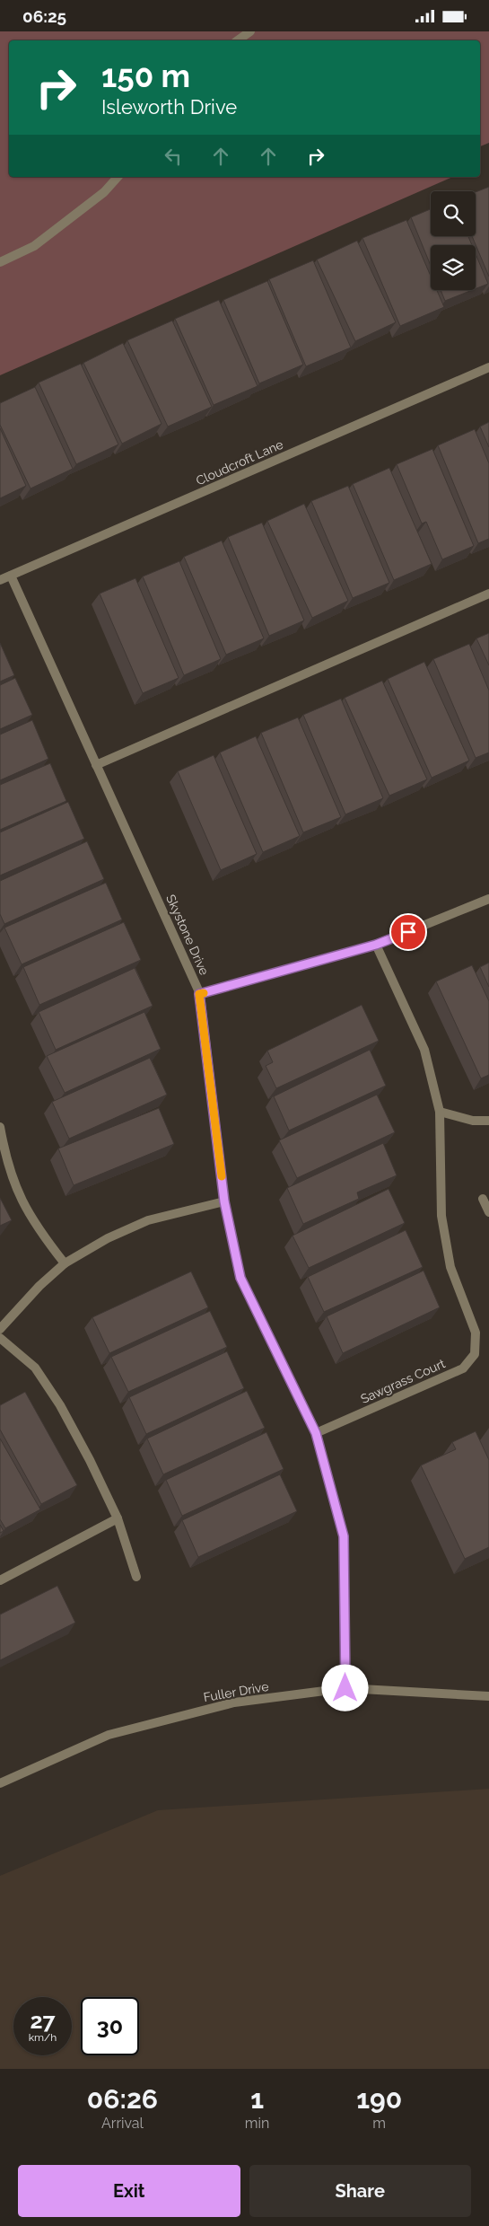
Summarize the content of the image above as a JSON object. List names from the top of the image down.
{
  "streets": {
    "street": [
      "Cloudcroft Lane",
      "Skystone Drive",
      "Sawgrass Court",
      "Fuller Drive"
    ]
  },
  "crossings": [
    ["Cloudcroft Lane", "Skystone Drive"],
    ["Skystone Drive", "Sawgrass Court"],
    ["Skystone Drive", "Fuller Drive"]
  ],
  "page": {
    "status": "06:25",
    "turn": ["150 m", "Isleworth Drive"],
    "speed": "27 km/h",
    "limit": "30",
    "eta": [
      "06:26",
      "Arrival",
      "1",
      "min",
      "190",
      "m"
    ],
    "buttons": ["Exit", "Share"]
  }
}
